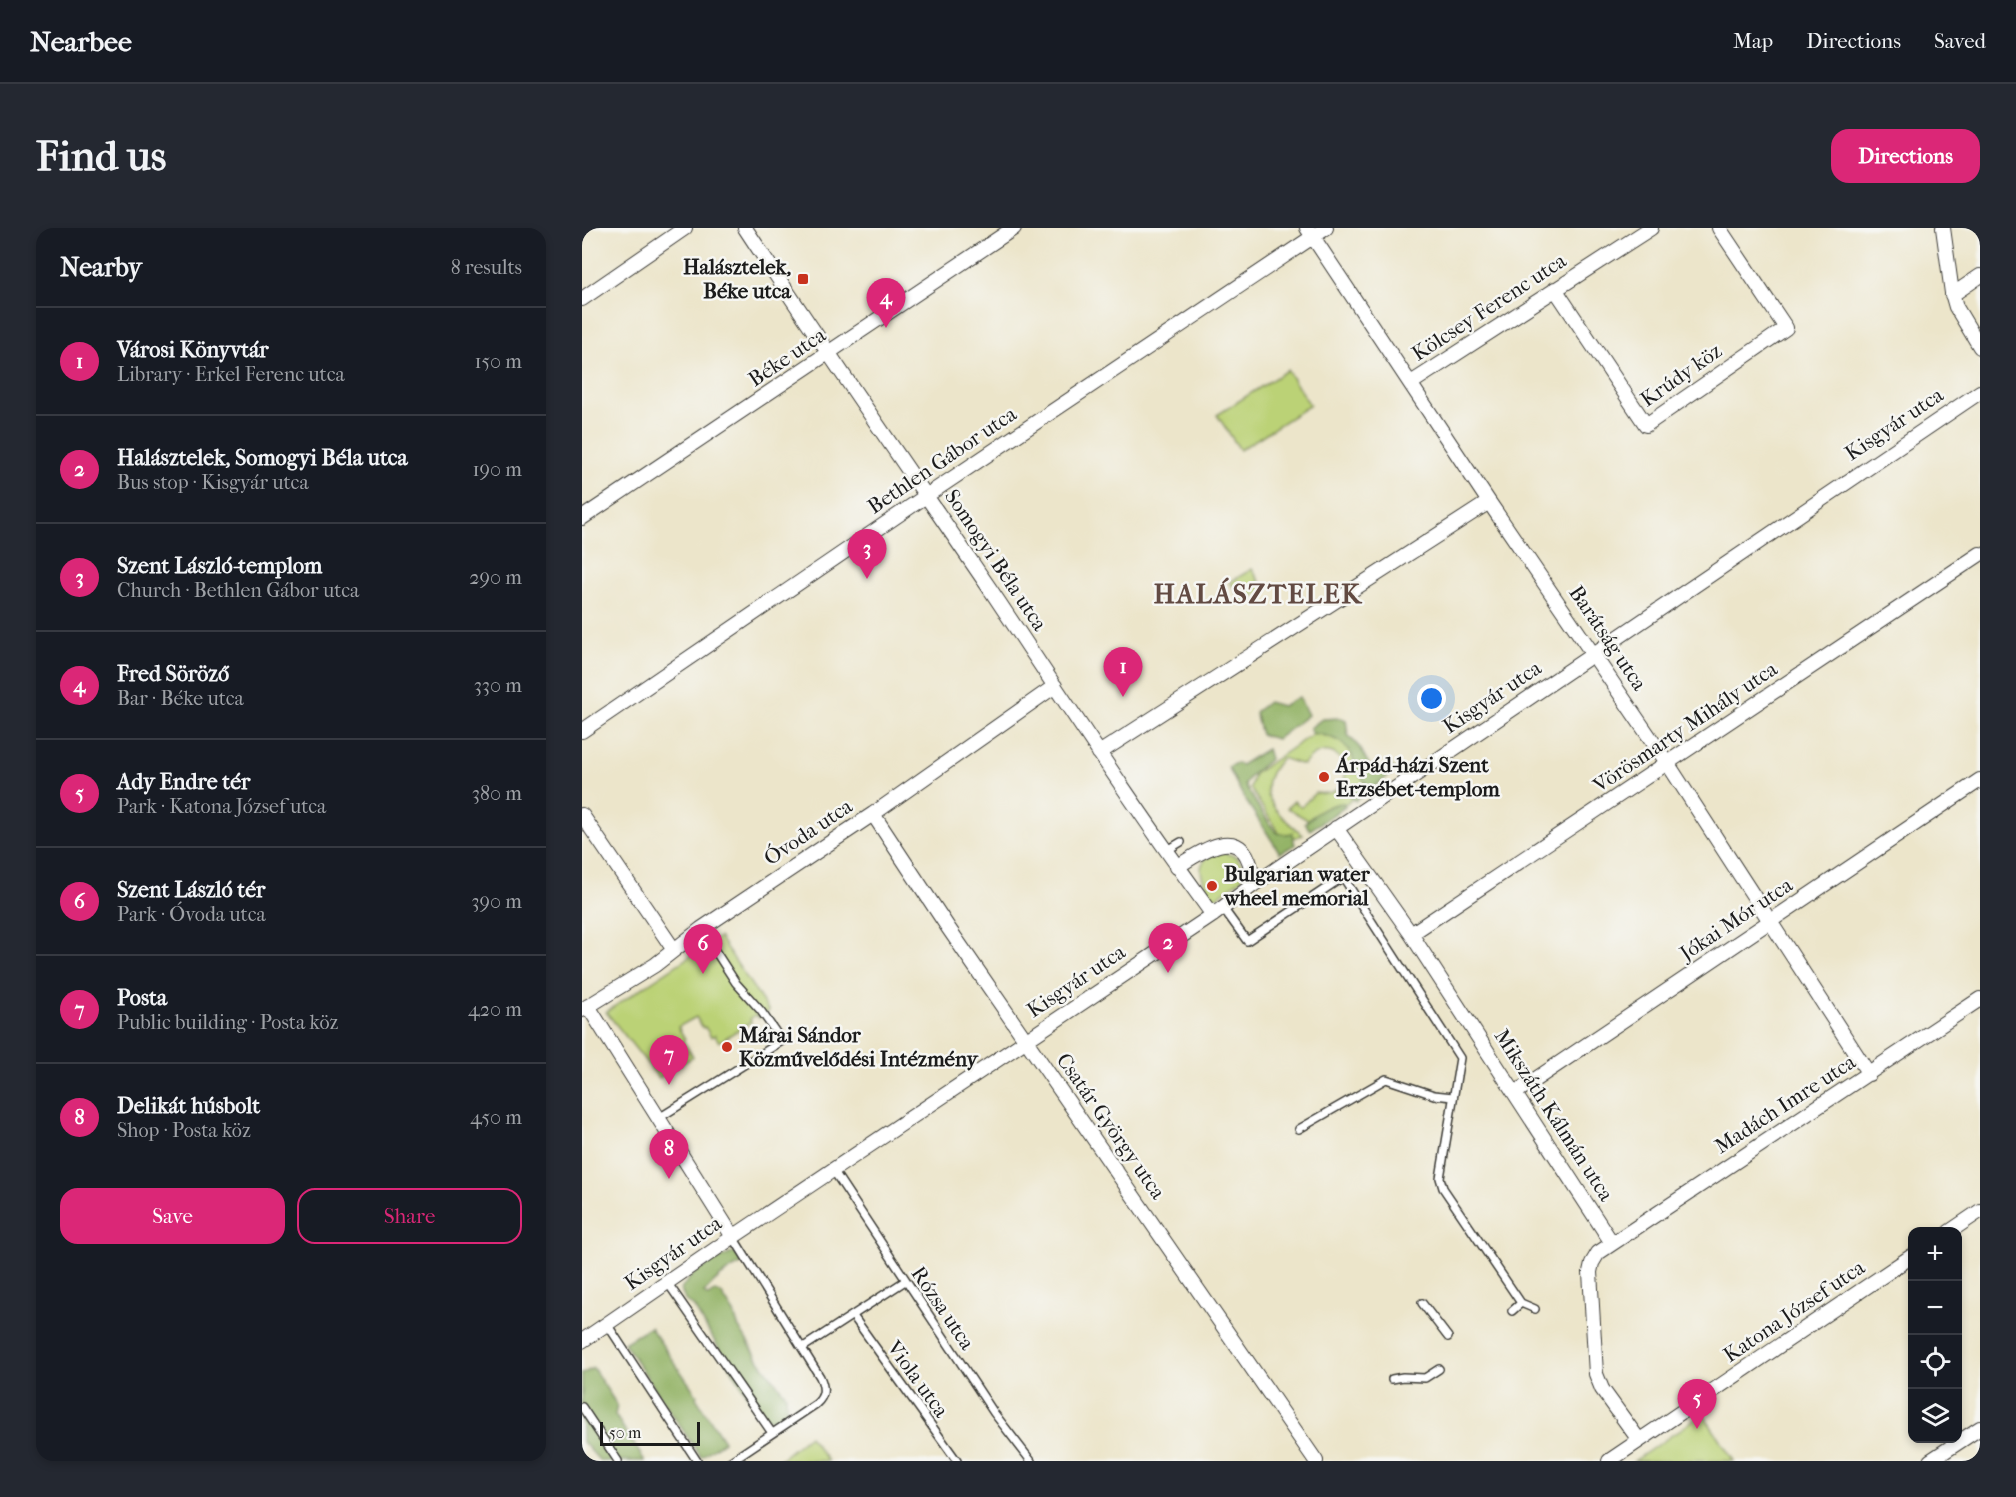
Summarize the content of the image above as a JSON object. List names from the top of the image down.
{
  "streets": {
    "street": [
      "Kölcsey Ferenc utca",
      "Béke utca",
      "Krúdy köz",
      "Kisgyár utca",
      "Bethlen Gábor utca",
      "Somogyi Béla utca",
      "Barátság utca",
      "Vörösmarty Mihály utca",
      "Óvoda utca",
      "Jókai Mór utca",
      "Madách Imre utca",
      "Mikszáth Kálmán utca",
      "Csatár György utca",
      "Katona József utca"
    ],
    "lane": ["Rózsa utca", "Viola utca"]
  },
  "crossings": [
    ["Kölcsey Ferenc utca", "Krúdy köz"],
    ["Kölcsey Ferenc utca", "Barátság utca"],
    ["Béke utca", "Somogyi Béla utca"],
    ["Kisgyár utca", "Somogyi Béla utca"],
    ["Kisgyár utca", "Barátság utca"],
    ["Kisgyár utca", "Mikszáth Kálmán utca"],
    ["Kisgyár utca", "Csatár György utca"],
    ["Kisgyár utca", "Rózsa utca"],
    ["Bethlen Gábor utca", "Somogyi Béla utca"],
    ["Bethlen Gábor utca", "Barátság utca"],
    ["Somogyi Béla utca", "Óvoda utca"],
    ["Barátság utca", "Vörösmarty Mihály utca"],
    ["Barátság utca", "Jókai Mór utca"],
    ["Barátság utca", "Madách Imre utca"],
    ["Vörösmarty Mihály utca", "Mikszáth Kálmán utca"],
    ["Óvoda utca", "Csatár György utca"],
    ["Jókai Mór utca", "Mikszáth Kálmán utca"],
    ["Madách Imre utca", "Mikszáth Kálmán utca"]
  ],
  "districts": ["HALÁSZTELEK"],
  "places": {
    "transit": ["Halásztelek, Béke utca"],
    "other": ["Árpád-házi Szent Erzsébet-templom", "Bulgarian water wheel memorial", "Márai Sándor Közművelődési Intézmény"]
  },
  "scale_bar": "50 m",
  "page": {
    "header": "Nearbee",
    "nav": ["Map", "Directions", "Saved"],
    "buttons": [
      "Directions",
      ["Save", "Share"]
    ],
    "title": "Find us",
    "heading": ["Nearby", "8 results"],
    "pins": [
      "4",
      "3",
      "1",
      "2",
      "6",
      "7",
      "8",
      "5"
    ],
    "list": [
      {
        "mark": "1",
        "name": "Városi Könyvtár",
        "note": "Library · Erkel Ferenc utca",
        "value": "150 m"
      },
      {
        "mark": "2",
        "name": "Halásztelek, Somogyi Béla utca",
        "note": "Bus stop · Kisgyár utca",
        "value": "190 m"
      },
      {
        "mark": "3",
        "name": "Szent László-templom",
        "note": "Church · Bethlen Gábor utca",
        "value": "290 m"
      },
      {
        "mark": "4",
        "name": "Fred Söröző",
        "note": "Bar · Béke utca",
        "value": "330 m"
      },
      {
        "mark": "5",
        "name": "Ady Endre tér",
        "note": "Park · Katona József utca",
        "value": "380 m"
      },
      {
        "mark": "6",
        "name": "Szent László tér",
        "note": "Park · Óvoda utca",
        "value": "390 m"
      },
      {
        "mark": "7",
        "name": "Posta",
        "note": "Public building · Posta köz",
        "value": "420 m"
      },
      {
        "mark": "8",
        "name": "Delikát húsbolt",
        "note": "Shop · Posta köz",
        "value": "450 m"
      }
    ],
    "map_buttons": ["+", "−"],
    "scale": "50 m"
  }
}
